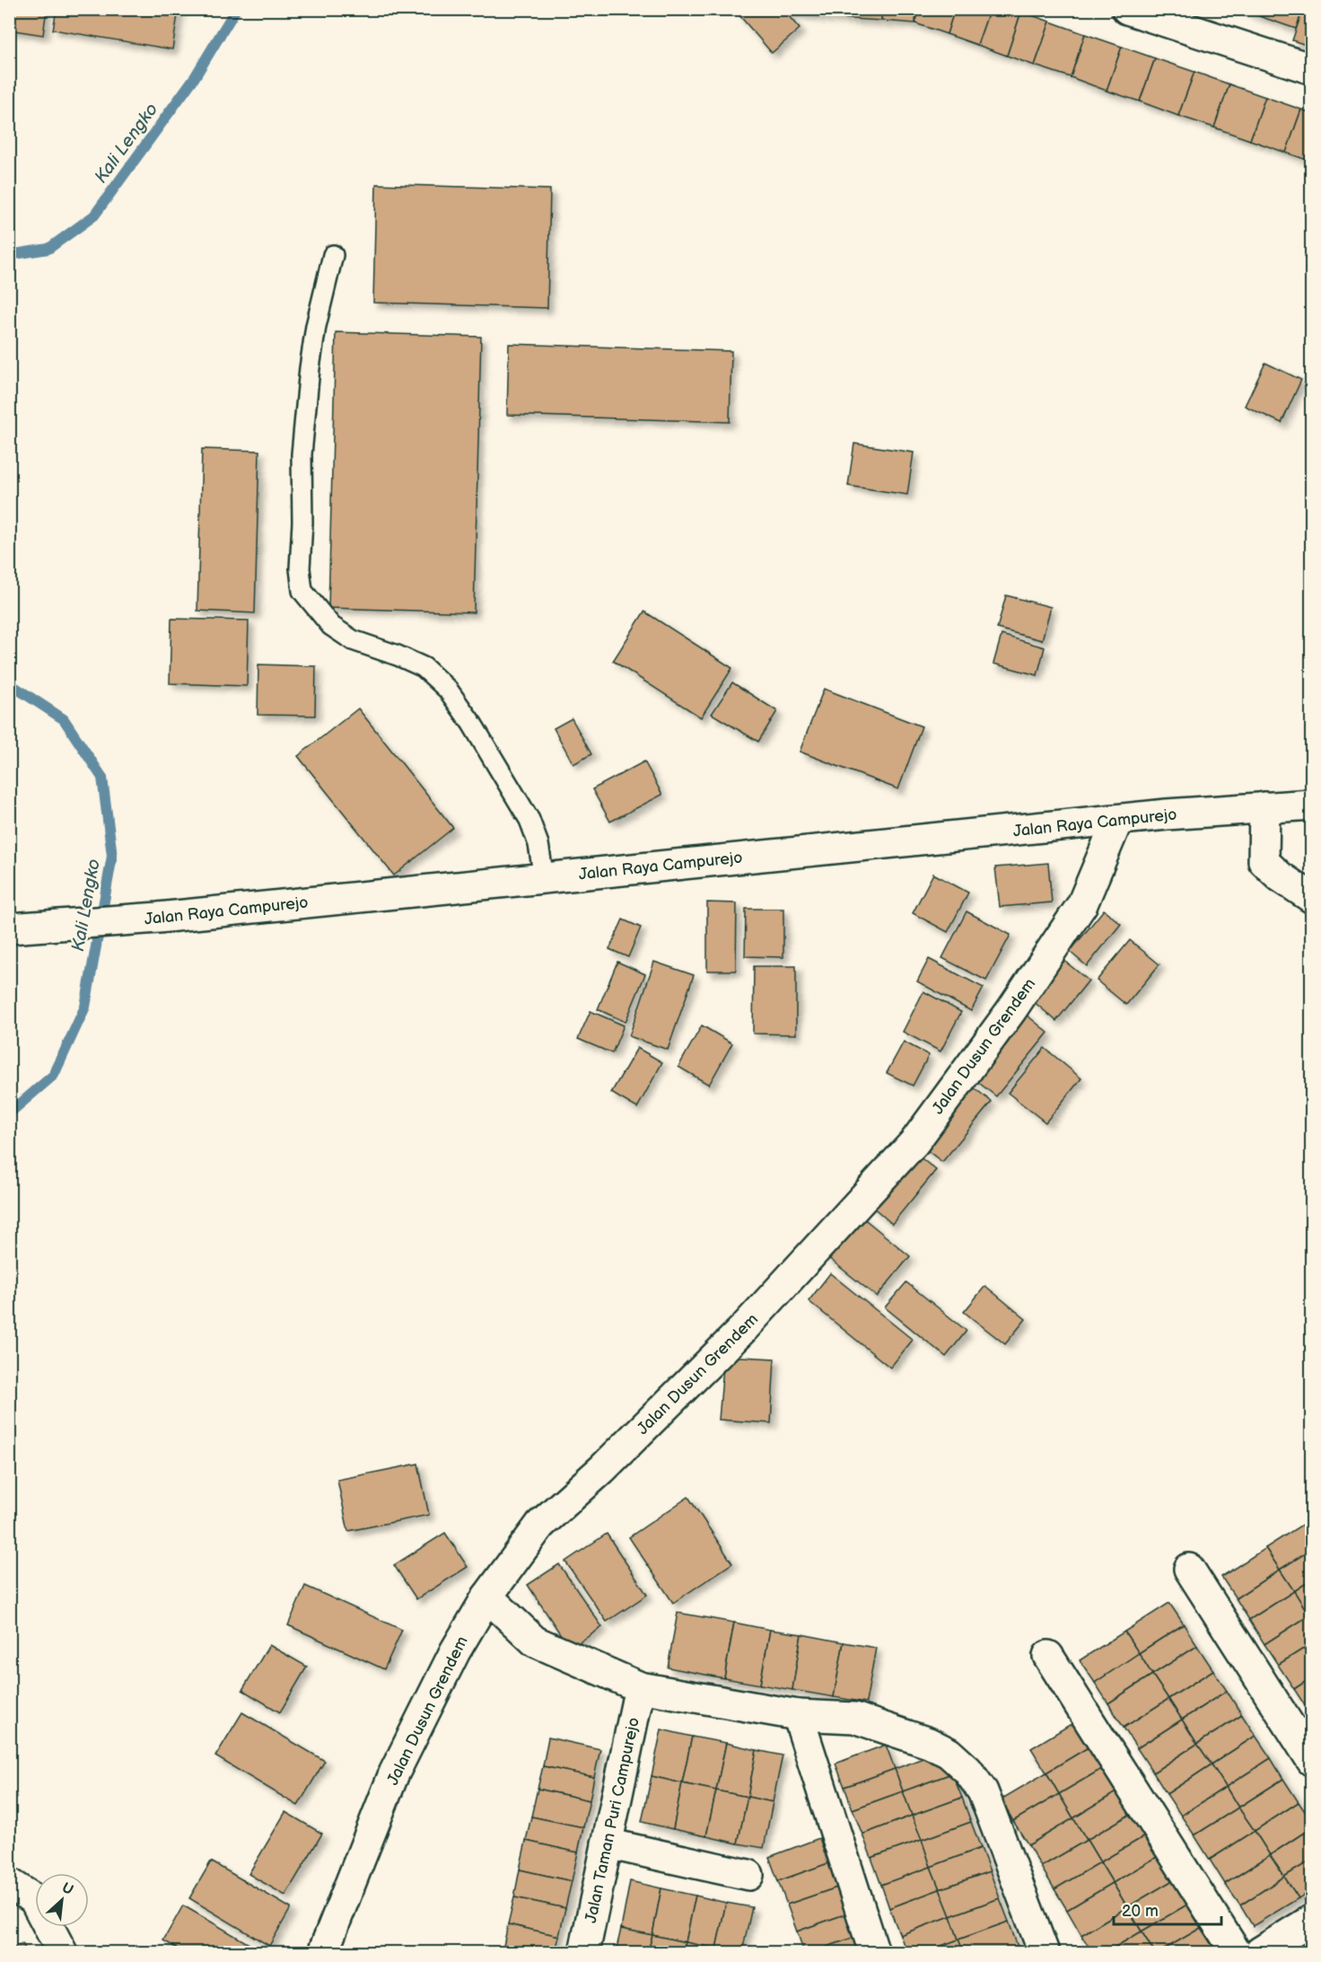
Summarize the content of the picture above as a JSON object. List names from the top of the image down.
{
  "streets": {
    "street": ["Jalan Raya Campurejo", "Jalan Dusun Grendem", "Jalan Taman Puri Campurejo"]
  },
  "crossings": [
    ["Jalan Raya Campurejo", "Jalan Dusun Grendem"]
  ],
  "water": ["Kali Lengko"],
  "scale_bar": "20 m",
  "north": "top right"
}
